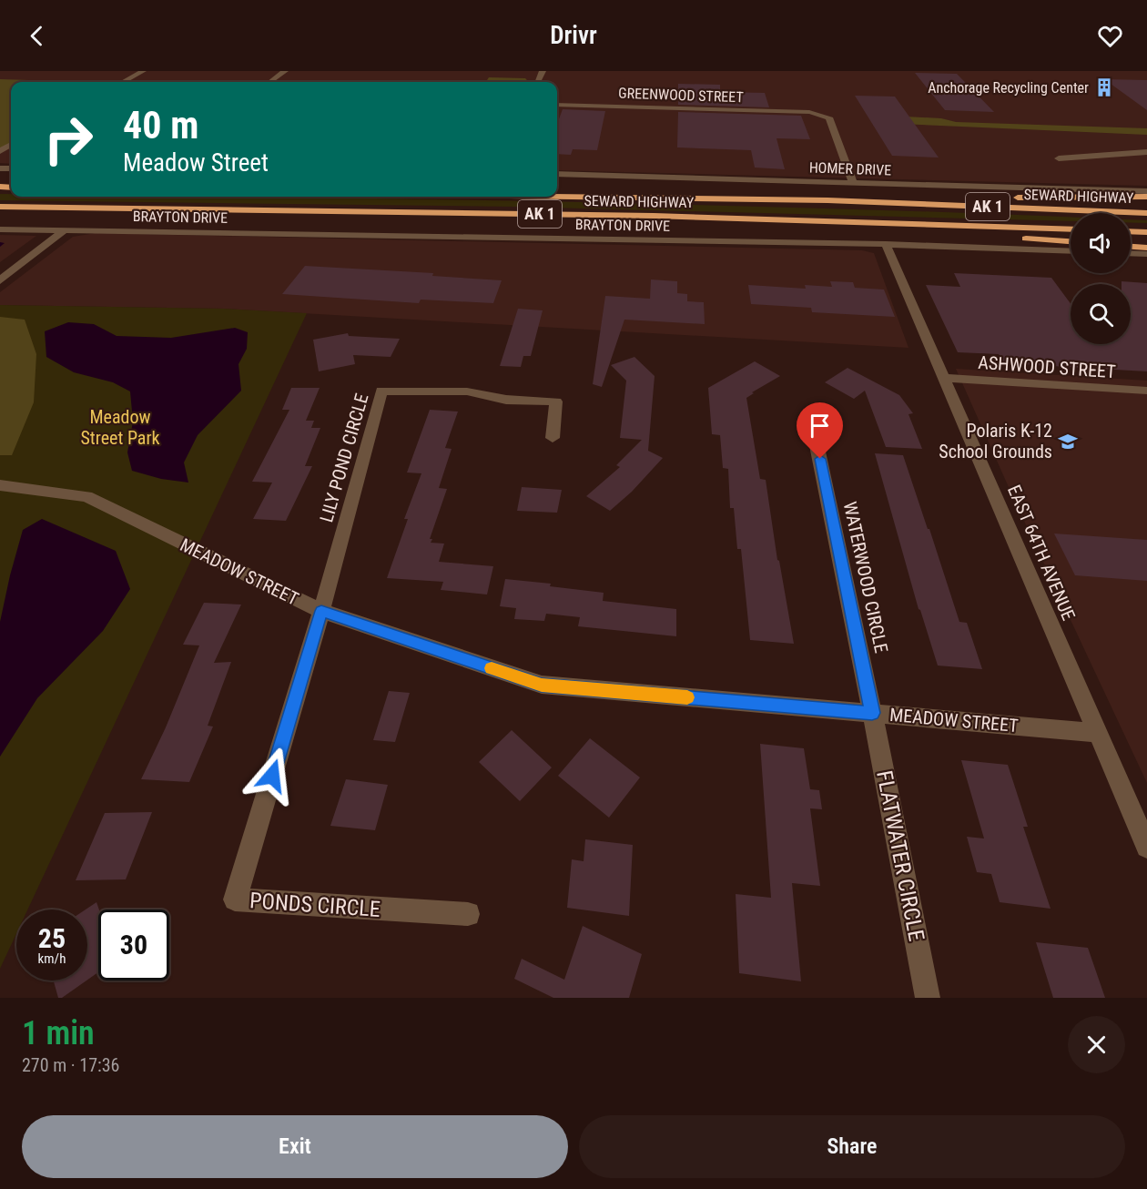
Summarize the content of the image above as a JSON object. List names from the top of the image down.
{
  "streets": {
    "highway": ["SEWARD HIGHWAY", "AK 1"],
    "street": [
      "GREENWOOD STREET",
      "HOMER DRIVE",
      "BRAYTON DRIVE",
      "ASHWOOD STREET",
      "LILY POND CIRCLE",
      "EAST 64TH AVENUE",
      "MEADOW STREET",
      "WATERWOOD CIRCLE",
      "FLATWATER CIRCLE",
      "PONDS CIRCLE"
    ]
  },
  "crossings": [
    ["GREENWOOD STREET", "HOMER DRIVE"],
    ["BRAYTON DRIVE", "EAST 64TH AVENUE"],
    ["ASHWOOD STREET", "EAST 64TH AVENUE"],
    ["LILY POND CIRCLE", "MEADOW STREET"],
    ["LILY POND CIRCLE", "PONDS CIRCLE"],
    ["EAST 64TH AVENUE", "MEADOW STREET"],
    ["MEADOW STREET", "WATERWOOD CIRCLE"],
    ["MEADOW STREET", "FLATWATER CIRCLE"],
    ["MEADOW STREET", "PONDS CIRCLE"],
    ["WATERWOOD CIRCLE", "FLATWATER CIRCLE"]
  ],
  "parks": ["Meadow Street Park"],
  "places": {
    "building": ["Anchorage Recycling Center"],
    "school or university": ["Polaris K-12 School Grounds"]
  },
  "page": {
    "header": "Drivr",
    "turn": ["40 m", "Meadow Street"],
    "speed": "25 km/h",
    "limit": "30",
    "heading": ["1 min", "270 m · 17:36"],
    "buttons": ["Exit", "Share"]
  }
}
